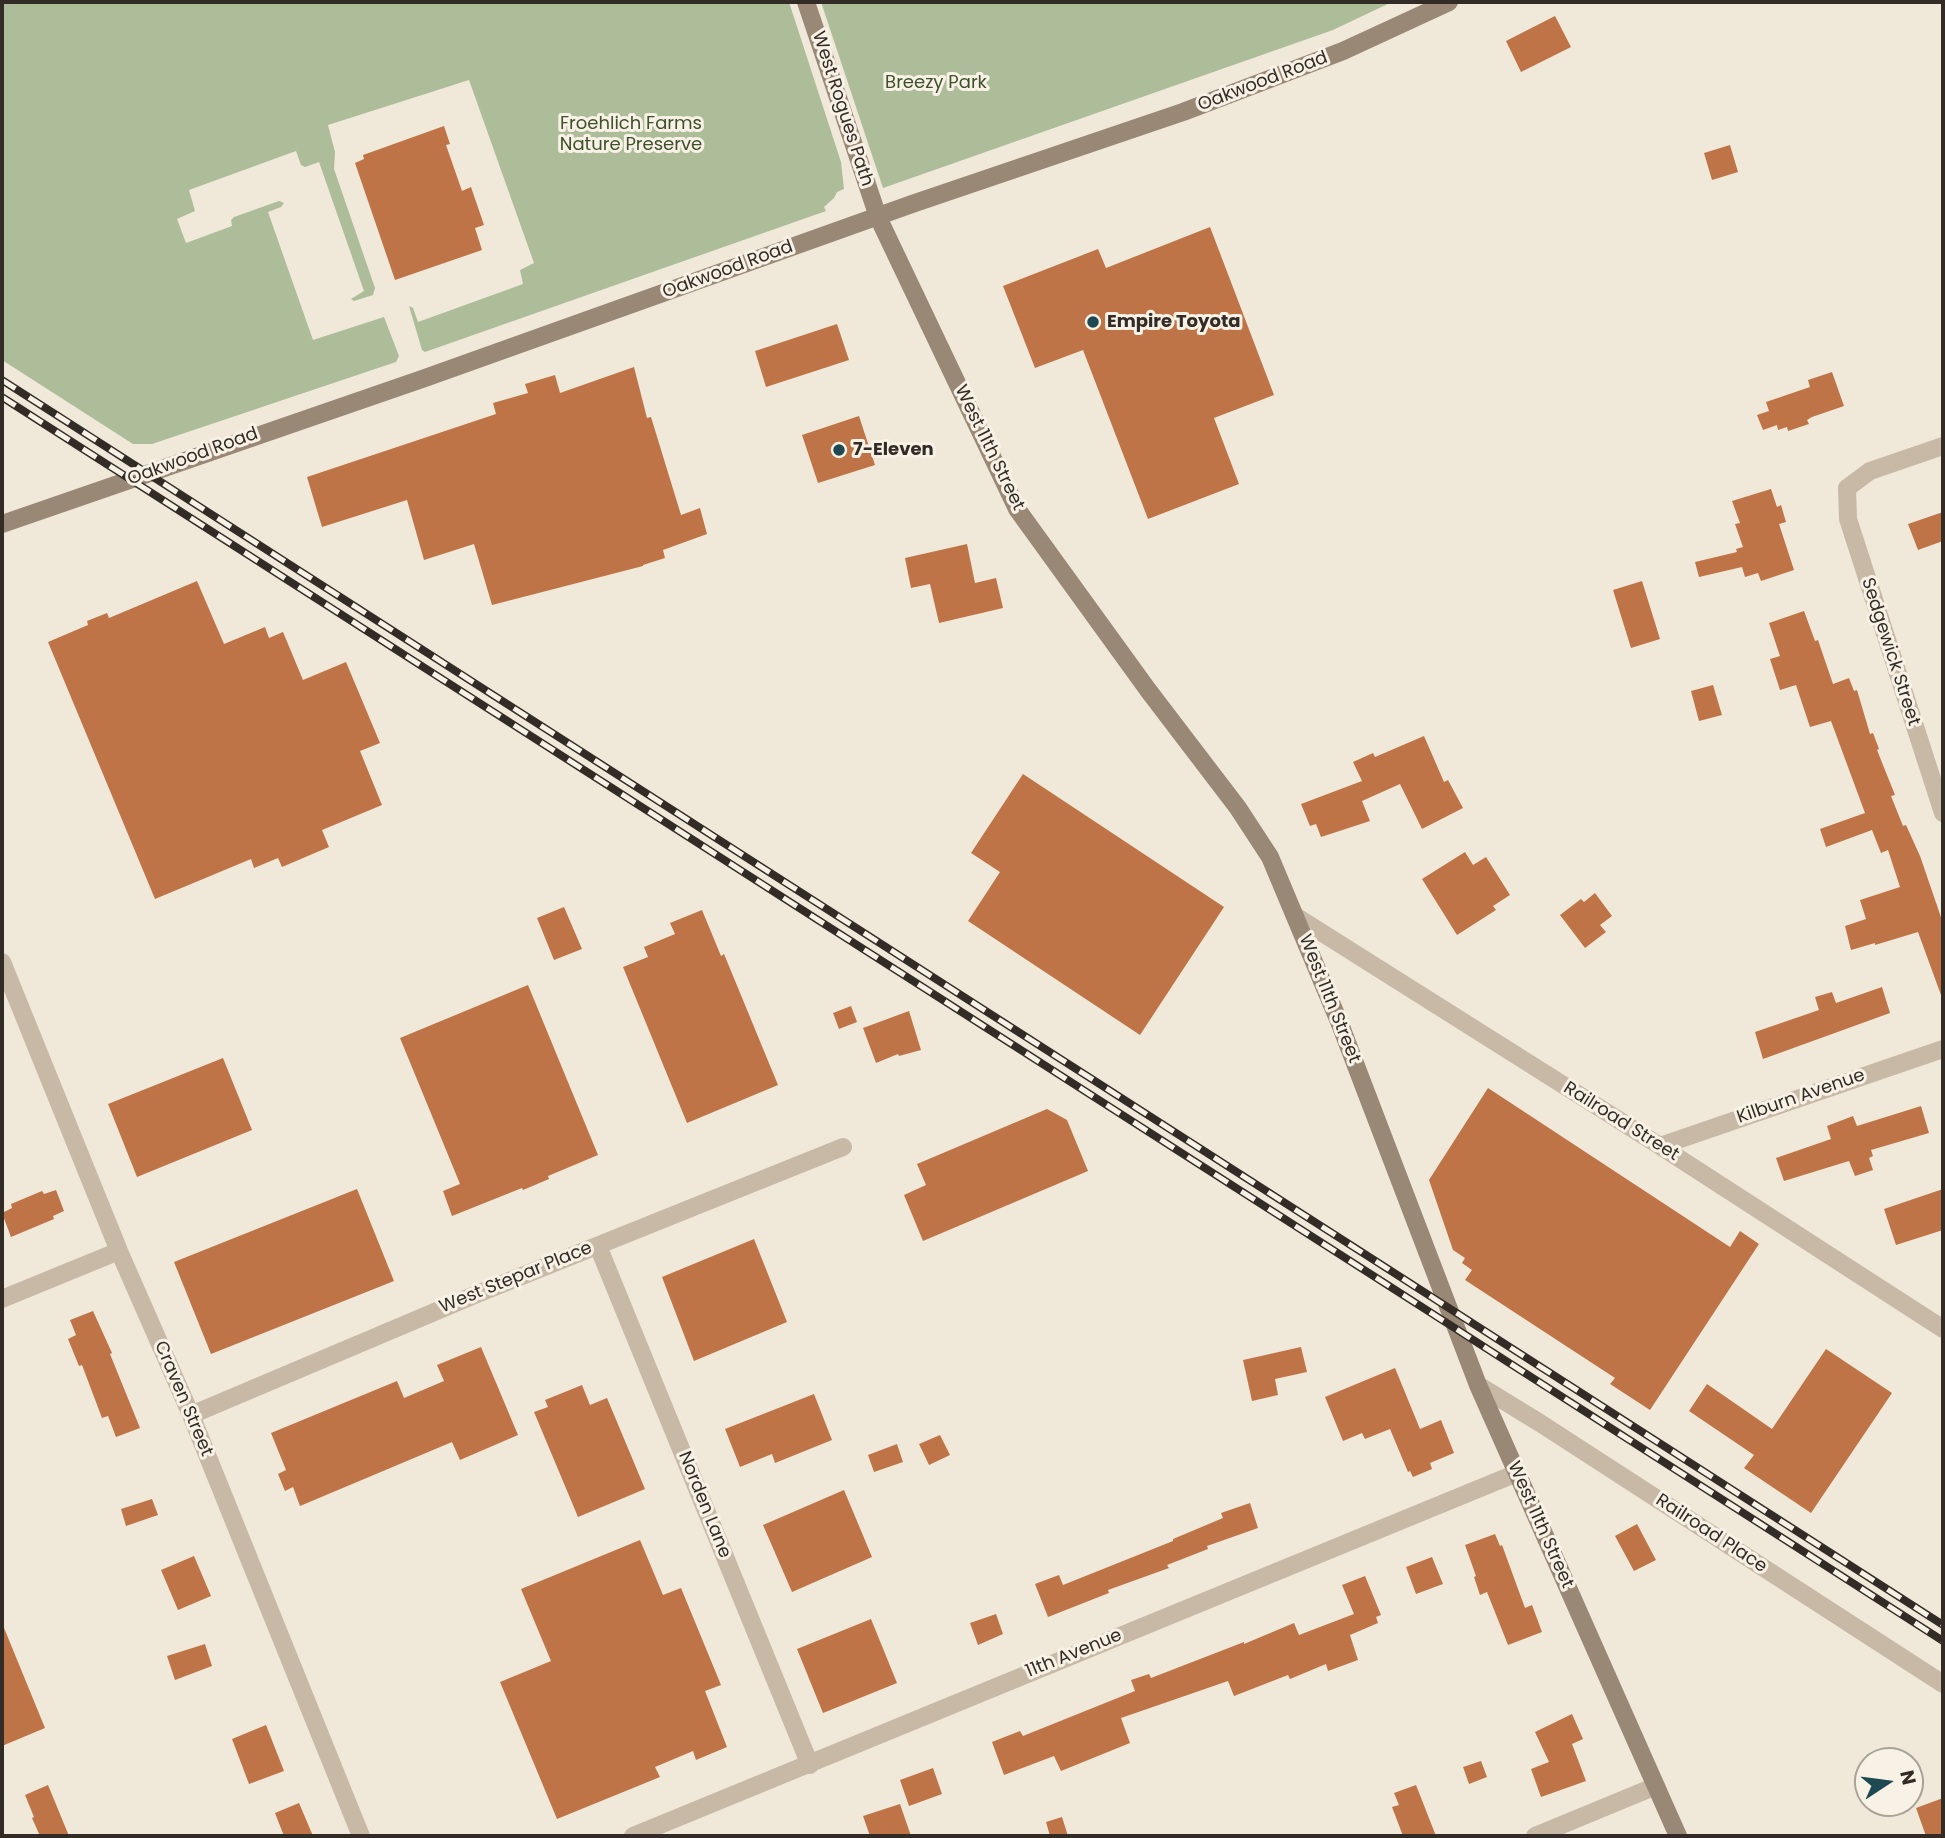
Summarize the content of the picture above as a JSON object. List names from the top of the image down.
{
  "streets": {
    "street": [
      "Oakwood Road",
      "West Rogues Path",
      "West 11th Street",
      "Sedgewick Street",
      "Kilburn Avenue",
      "Railroad Street",
      "West Stepar Place",
      "Craven Street",
      "Norden Lane",
      "Railroad Place",
      "11th Avenue"
    ]
  },
  "crossings": [
    ["Oakwood Road", "West Rogues Path"],
    ["Oakwood Road", "West 11th Street"],
    ["West Rogues Path", "West 11th Street"],
    ["West 11th Street", "Railroad Street"],
    ["West 11th Street", "Railroad Place"],
    ["West 11th Street", "11th Avenue"],
    ["Kilburn Avenue", "Railroad Street"],
    ["West Stepar Place", "Craven Street"],
    ["West Stepar Place", "Norden Lane"],
    ["Norden Lane", "11th Avenue"]
  ],
  "parks": ["Breezy Park", "Froehlich Farms Nature Preserve"],
  "places": ["Empire Toyota", "7-Eleven"],
  "north": "right"
}
